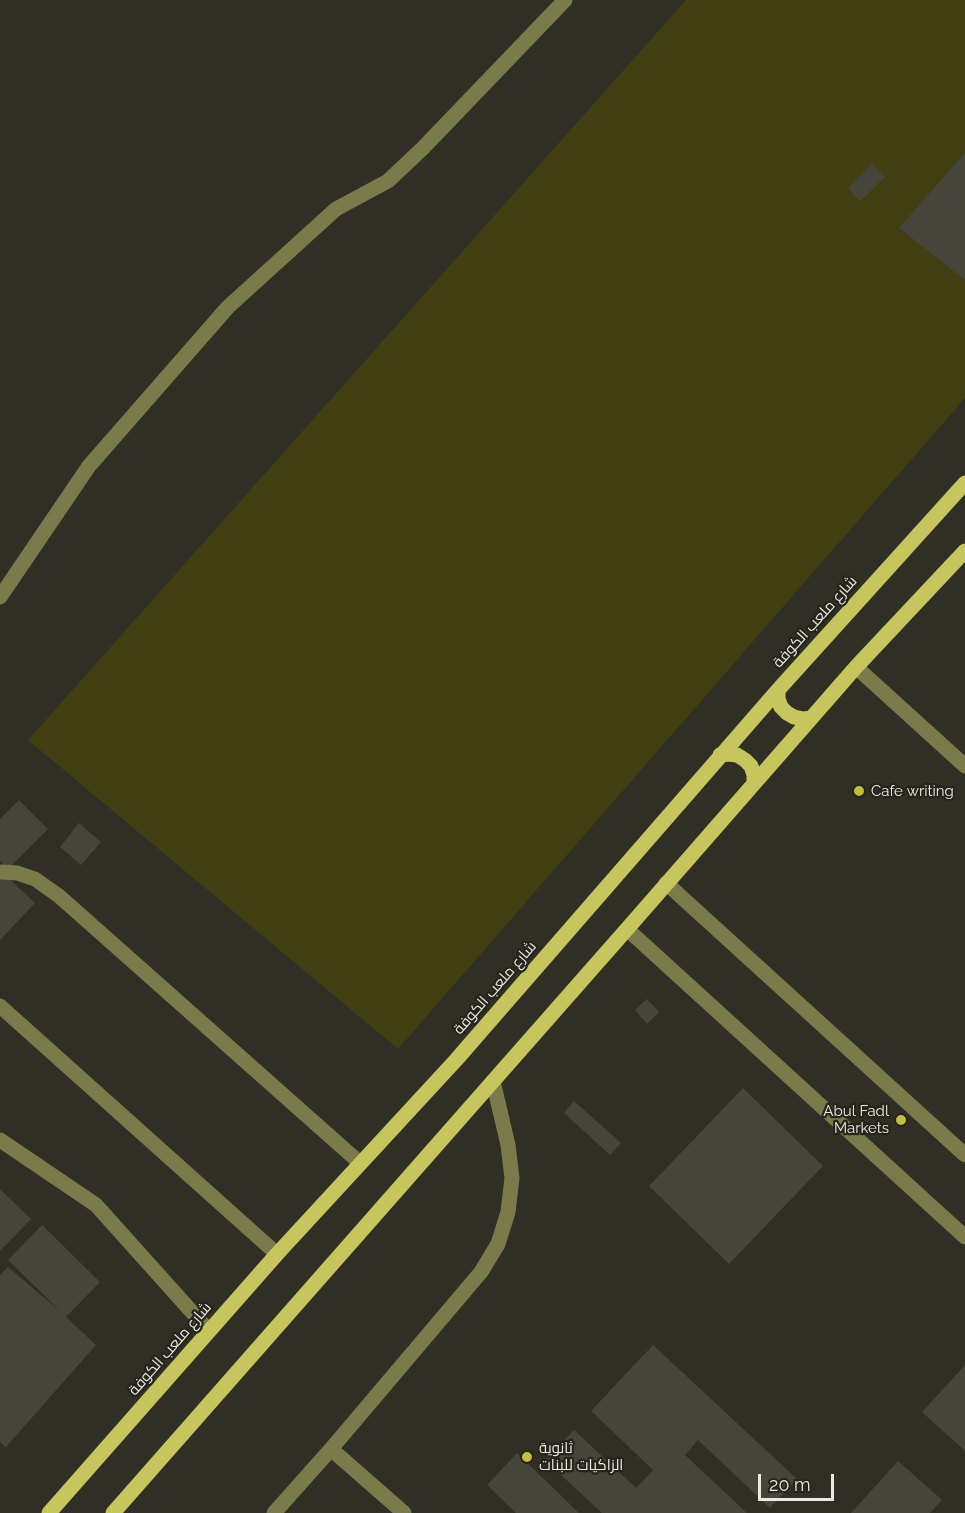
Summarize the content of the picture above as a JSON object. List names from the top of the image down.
{
  "streets": {
    "main road": ["شارع ملعب الكوفة"]
  },
  "places": ["Cafe writing", "Abul Fadl Markets", "ثانوية الزاكيات للبنات"],
  "scale_bar": "20 m"
}
